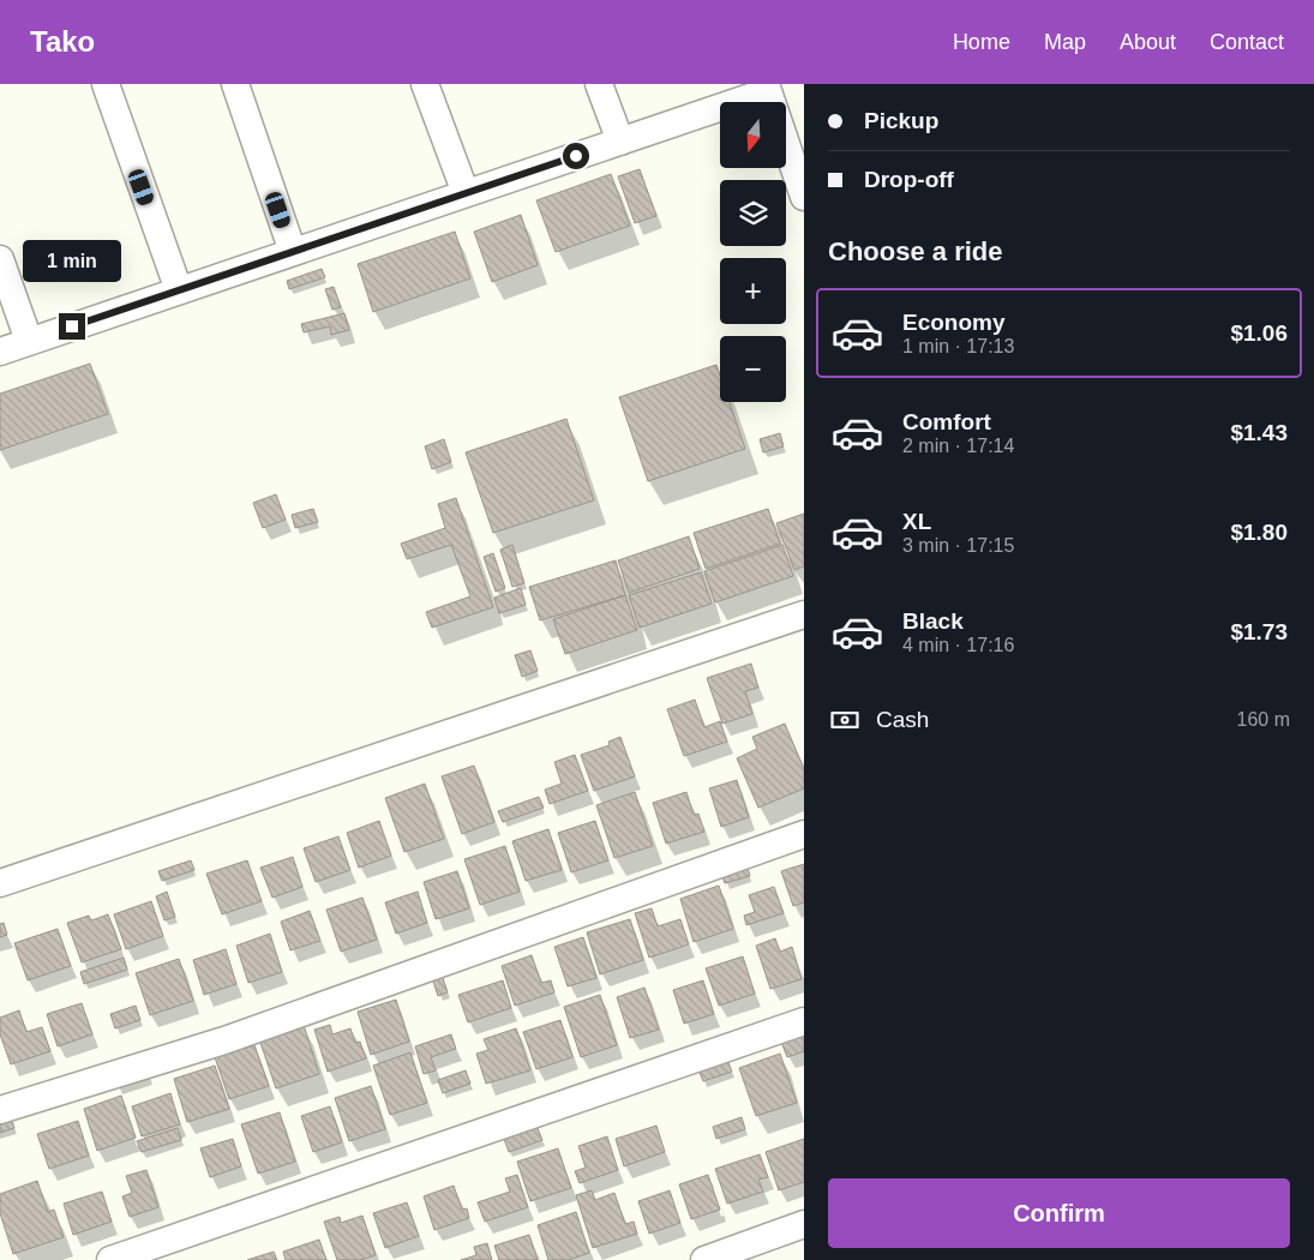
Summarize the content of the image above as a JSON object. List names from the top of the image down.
{
  "north": "bottom",
  "page": {
    "header": "Tako",
    "nav": [
      "Home",
      "Map",
      "About",
      "Contact"
    ],
    "banner": ["Pickup", "Drop-off"],
    "map_buttons": ["+", "−"],
    "heading": "Choose a ride",
    "bubble": "1 min",
    "list": [
      {
        "name": "Economy",
        "note": "1 min · 17:13",
        "value": "$1.06"
      },
      {
        "name": "Comfort",
        "note": "2 min · 17:14",
        "value": "$1.43"
      },
      {
        "name": "XL",
        "note": "3 min · 17:15",
        "value": "$1.80"
      },
      {
        "name": "Black",
        "note": "4 min · 17:16",
        "value": "$1.73"
      }
    ],
    "pay": ["Cash", "160 m"],
    "buttons": "Confirm"
  }
}
